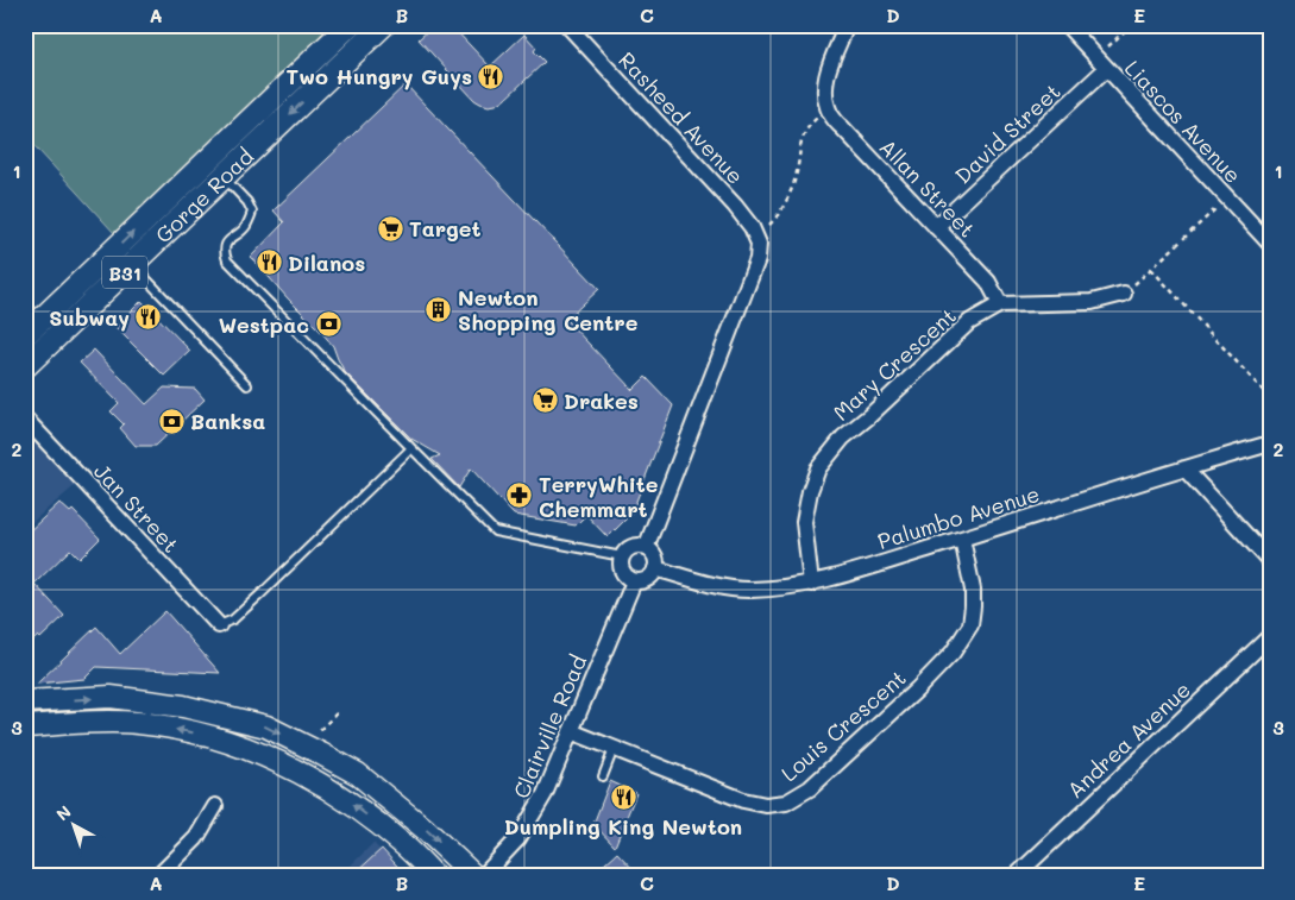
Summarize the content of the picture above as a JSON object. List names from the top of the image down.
{
  "streets": {
    "main road": ["Gorge Road", "B31"],
    "street": [
      "Rasheed Avenue",
      "Liascos Avenue",
      "David Street",
      "Allan Street",
      "Mary Crescent",
      "Jan Street",
      "Palumbo Avenue",
      "Louis Crescent",
      "Clairville Road",
      "Andrea Avenue"
    ]
  },
  "crossings": [
    ["Rasheed Avenue", "Palumbo Avenue"],
    ["Rasheed Avenue", "Clairville Road"],
    ["Liascos Avenue", "David Street"],
    ["David Street", "Allan Street"],
    ["Allan Street", "Mary Crescent"],
    ["Mary Crescent", "Palumbo Avenue"],
    ["Palumbo Avenue", "Louis Crescent"],
    ["Palumbo Avenue", "Clairville Road"],
    ["Louis Crescent", "Clairville Road"]
  ],
  "places": {
    "restaurant": [
      "Two Hungry Guys",
      "Dilanos",
      "Subway",
      "Dumpling King Newton"
    ],
    "supermarket": ["Target", "Drakes"],
    "building": ["Newton Shopping Centre"],
    "bank": ["Westpac", "Banksa"],
    "pharmacy": ["TerryWhite Chemmart"]
  },
  "north": "top left",
  "grid": {
    "columns": [
      "A",
      "B",
      "C",
      "D",
      "E"
    ],
    "rows": ["1", "2", "3"]
  }
}
